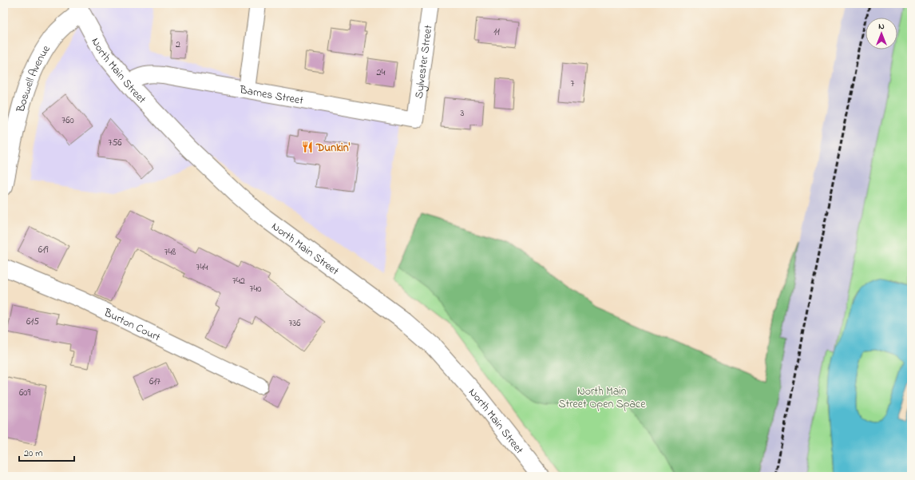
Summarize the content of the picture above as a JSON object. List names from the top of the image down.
{
  "streets": {
    "main road": ["North Main Street", "Boswell Avenue"],
    "street": ["Sylvester Street", "Barnes Street", "Burton Court"]
  },
  "crossings": [
    ["Sylvester Street", "Barnes Street"],
    ["North Main Street", "Boswell Avenue"],
    ["North Main Street", "Barnes Street"]
  ],
  "parks": ["North Main Street Open Space"],
  "places": {
    "restaurant": ["Dunkin'"]
  },
  "house_numbers": [
    "11",
    "2",
    "24",
    "7",
    "3",
    "760",
    "756",
    "619",
    "748",
    "744",
    "742",
    "740",
    "615",
    "736",
    "617",
    "609"
  ],
  "scale_bar": "20 m",
  "north": "top"
}
